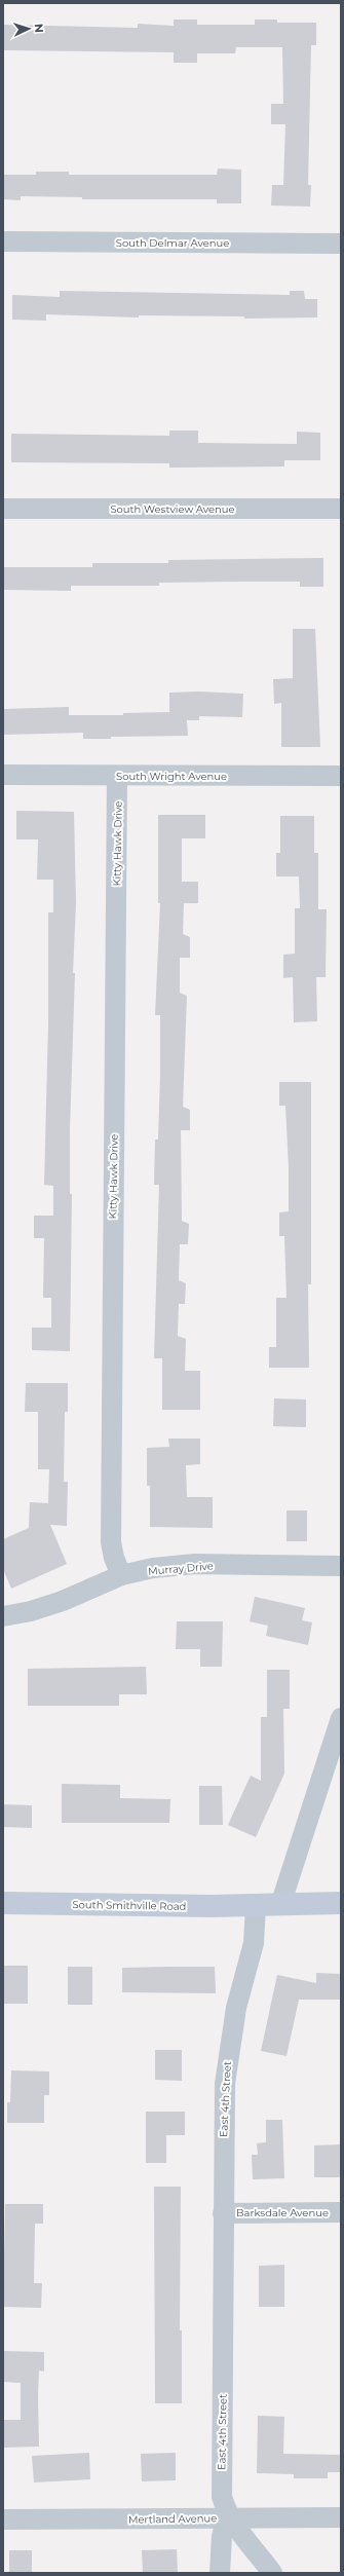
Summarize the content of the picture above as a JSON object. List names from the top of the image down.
{
  "streets": {
    "main road": ["South Smithville Road"],
    "street": [
      "South Delmar Avenue",
      "South Westview Avenue",
      "South Wright Avenue",
      "Kitty Hawk Drive",
      "Murray Drive",
      "East 4th Street",
      "Barksdale Avenue",
      "Mertland Avenue"
    ]
  },
  "crossings": [
    ["South Wright Avenue", "Kitty Hawk Drive"],
    ["Kitty Hawk Drive", "Murray Drive"],
    ["South Smithville Road", "East 4th Street"],
    ["East 4th Street", "Barksdale Avenue"],
    ["East 4th Street", "Mertland Avenue"]
  ],
  "north": "right"
}
